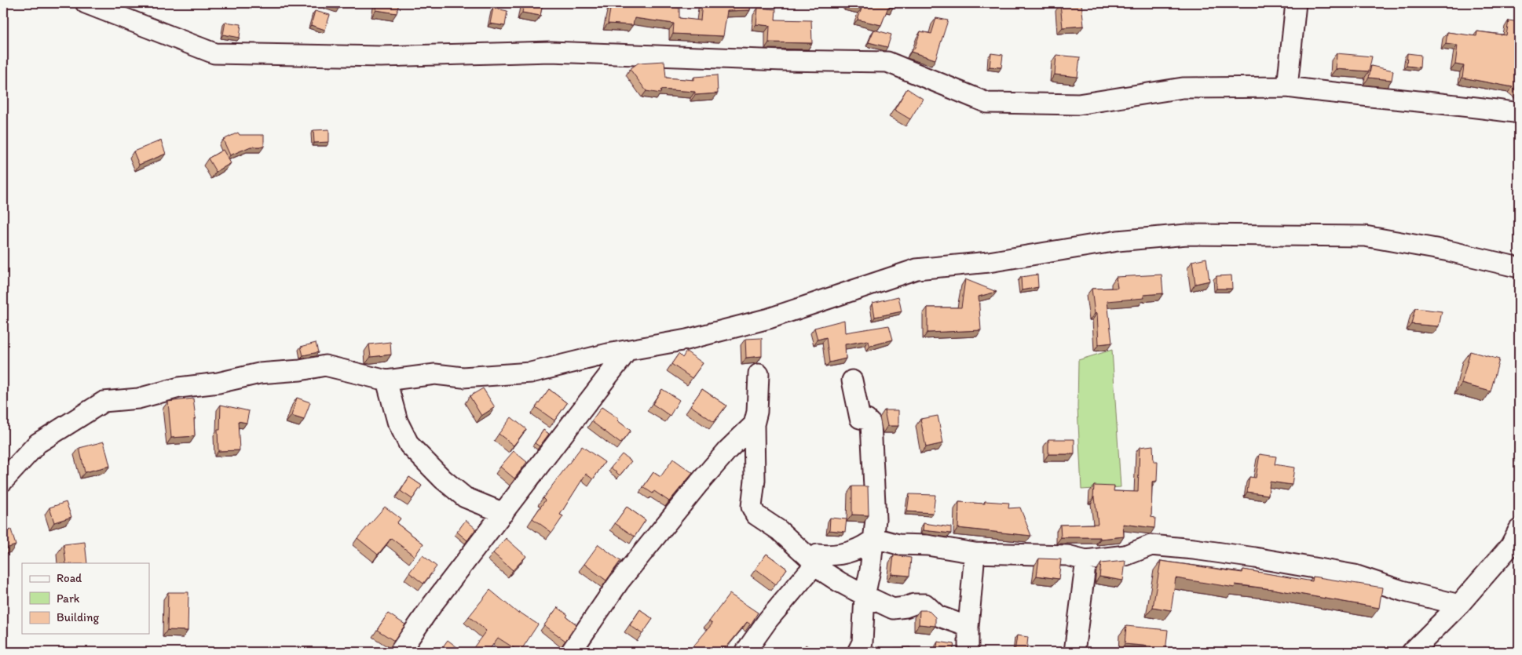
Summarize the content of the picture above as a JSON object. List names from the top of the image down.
{
  "legend": ["Road", "Park", "Building"]
}
